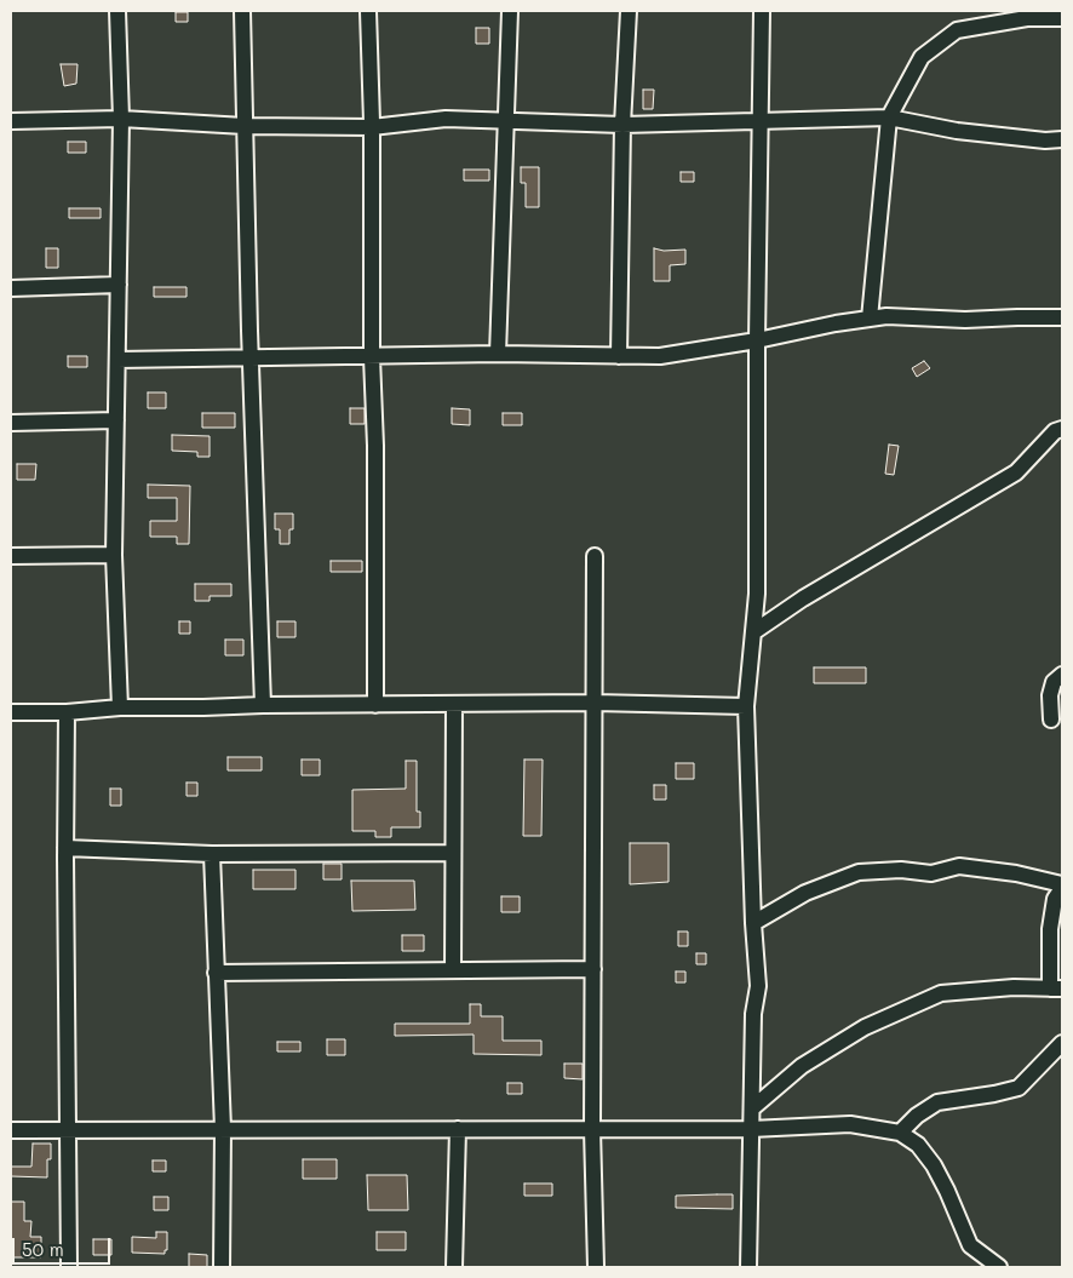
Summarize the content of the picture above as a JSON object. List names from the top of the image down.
{
  "scale_bar": "50 m"
}
